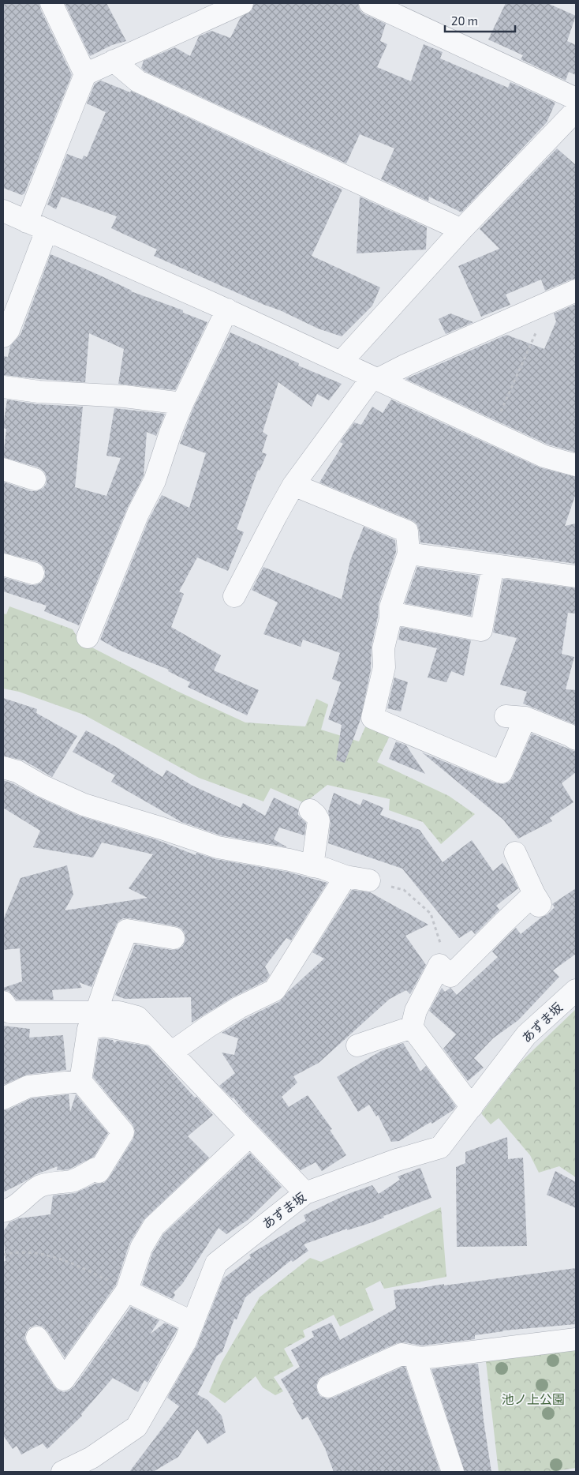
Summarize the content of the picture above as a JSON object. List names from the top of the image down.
{
  "streets": {
    "street": ["あずま坂"]
  },
  "parks": ["池ノ上公園"],
  "scale_bar": "20 m"
}
